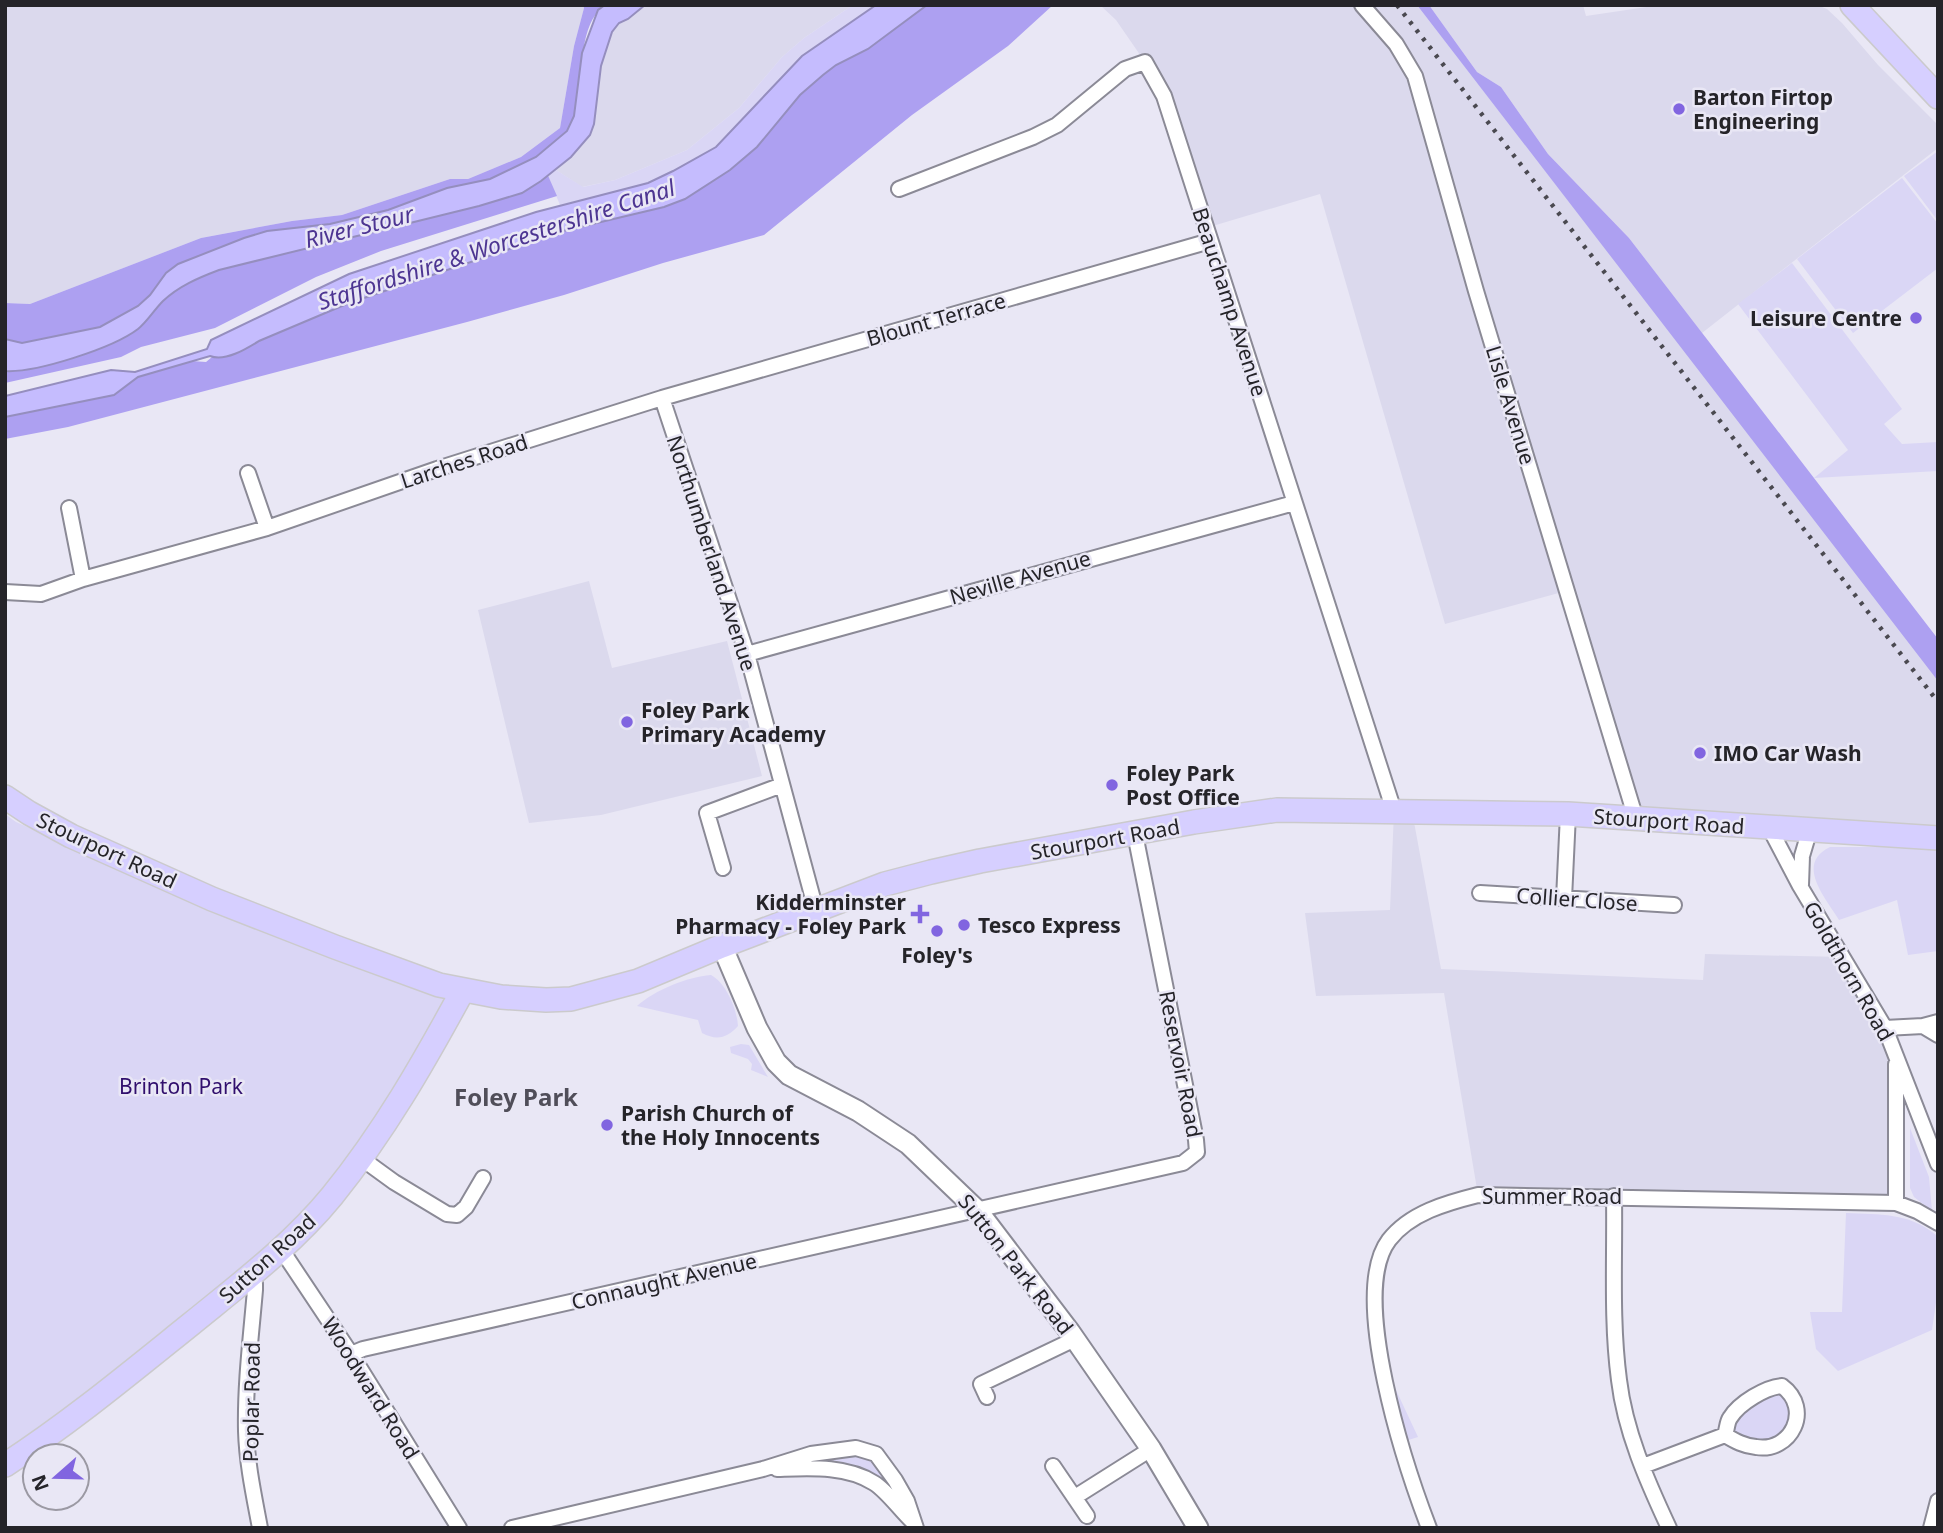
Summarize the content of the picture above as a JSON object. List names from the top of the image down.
{
  "streets": {
    "main road": ["Stourport Road", "Sutton Road", "Sutton Park Road"],
    "street": [
      "Beauchamp Avenue",
      "Blount Terrace",
      "Lisle Avenue",
      "Larches Road",
      "Northumberland Avenue",
      "Neville Avenue",
      "Collier Close",
      "Goldthorn Road",
      "Reservoir Road",
      "Summer Road",
      "Connaught Avenue",
      "Woodward Road",
      "Poplar Road"
    ]
  },
  "crossings": [
    ["Beauchamp Avenue", "Blount Terrace"],
    ["Beauchamp Avenue", "Neville Avenue"],
    ["Beauchamp Avenue", "Stourport Road"],
    ["Blount Terrace", "Larches Road"],
    ["Blount Terrace", "Northumberland Avenue"],
    ["Lisle Avenue", "Stourport Road"],
    ["Larches Road", "Northumberland Avenue"],
    ["Northumberland Avenue", "Neville Avenue"],
    ["Northumberland Avenue", "Stourport Road"],
    ["Stourport Road", "Goldthorn Road"],
    ["Stourport Road", "Reservoir Road"],
    ["Stourport Road", "Sutton Road"],
    ["Stourport Road", "Sutton Park Road"],
    ["Goldthorn Road", "Summer Road"],
    ["Reservoir Road", "Sutton Park Road"],
    ["Reservoir Road", "Connaught Avenue"],
    ["Sutton Road", "Woodward Road"],
    ["Sutton Road", "Poplar Road"],
    ["Sutton Park Road", "Connaught Avenue"],
    ["Connaught Avenue", "Woodward Road"]
  ],
  "districts": ["Foley Park"],
  "water": ["River Stour", "Staffordshire & Worcestershire Canal"],
  "parks": ["Brinton Park"],
  "places": {
    "other": [
      "Barton Firtop Engineering",
      "Leisure Centre",
      "Foley Park Primary Academy",
      "IMO Car Wash",
      "Foley Park Post Office",
      "Tesco Express",
      "Foley's",
      "Parish Church of the Holy Innocents"
    ],
    "health": ["Kidderminster Pharmacy - Foley Park"]
  },
  "north": "left"
}
